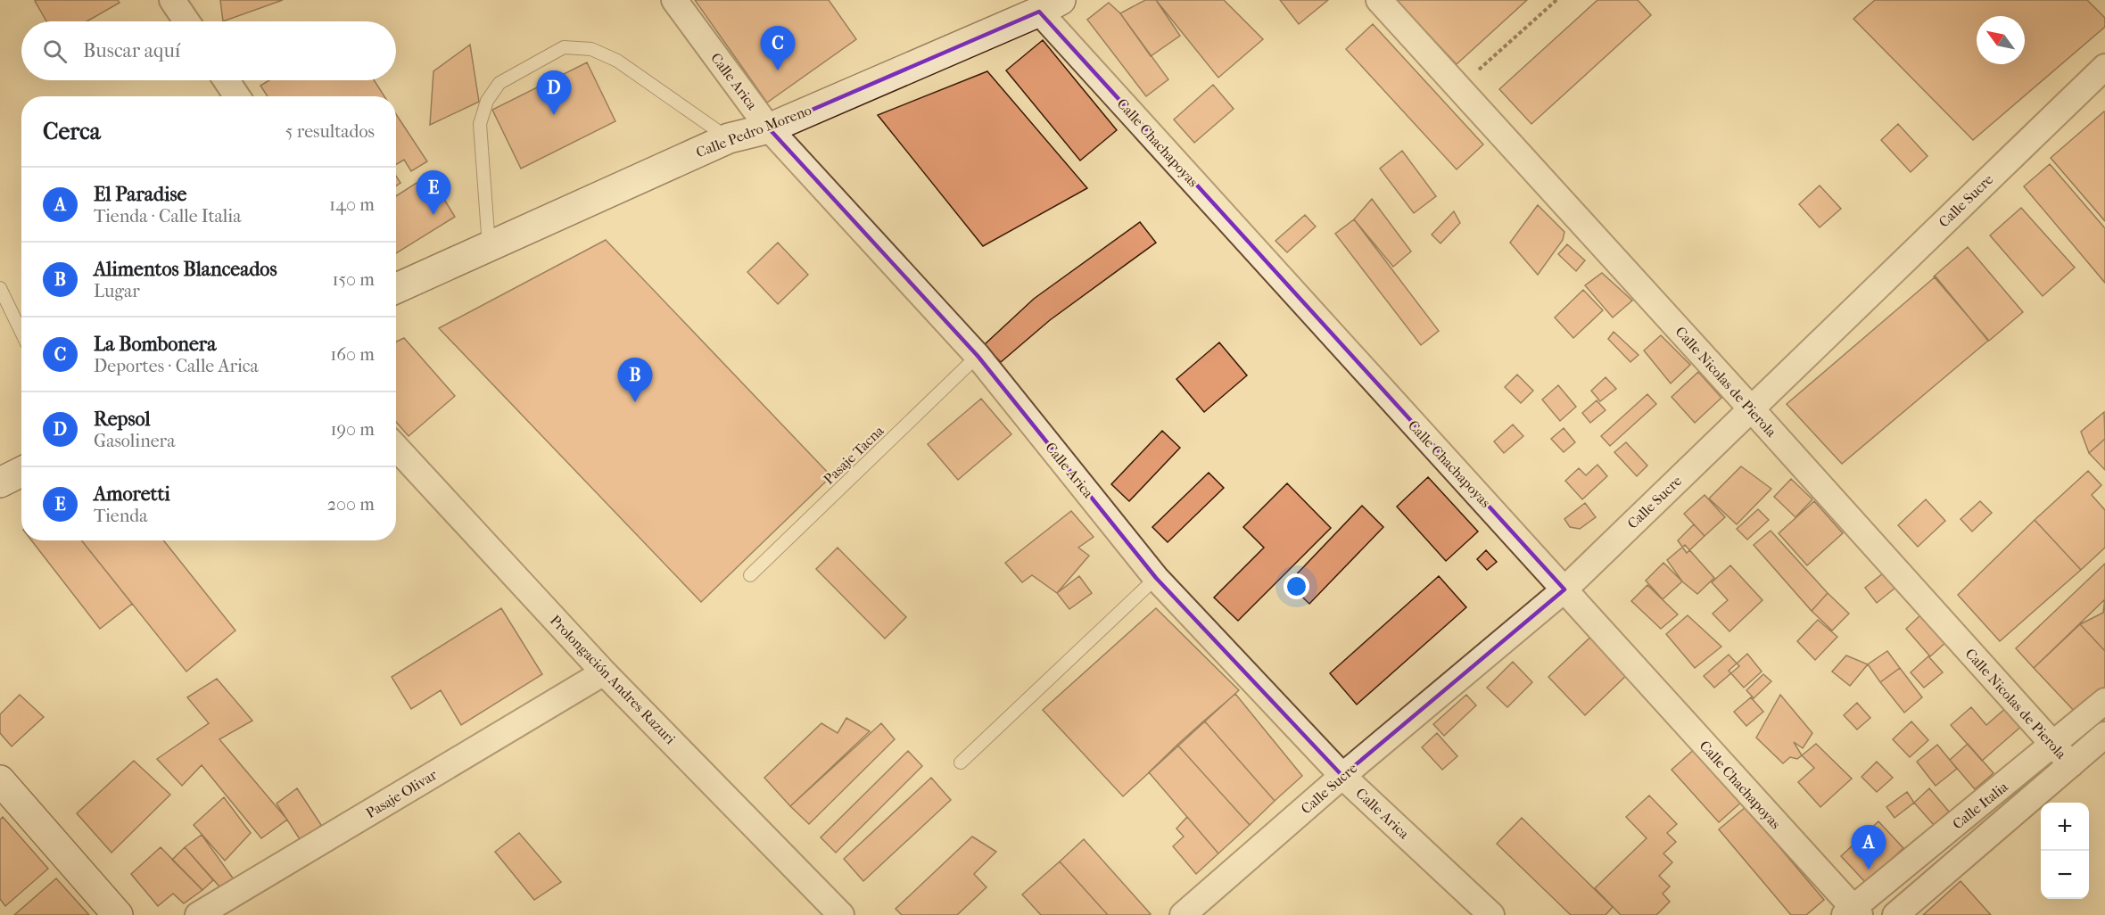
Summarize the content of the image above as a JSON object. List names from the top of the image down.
{
  "streets": {
    "main road": ["Calle Pedro Moreno"],
    "street": [
      "Calle Arica",
      "Calle Chachapoyas",
      "Calle Sucre",
      "Calle Nicolas de Pierola",
      "Prolongación Andres Razuri",
      "Pasaje Olivar",
      "Calle Italia"
    ],
    "lane": ["Pasaje Tacna"]
  },
  "crossings": [
    ["Calle Arica", "Calle Pedro Moreno"],
    ["Calle Arica", "Calle Sucre"],
    ["Calle Arica", "Pasaje Tacna"],
    ["Calle Pedro Moreno", "Calle Chachapoyas"],
    ["Calle Chachapoyas", "Calle Sucre"],
    ["Calle Chachapoyas", "Calle Italia"],
    ["Calle Sucre", "Calle Nicolas de Pierola"],
    ["Calle Nicolas de Pierola", "Calle Italia"],
    ["Prolongación Andres Razuri", "Pasaje Olivar"]
  ],
  "north": "top left",
  "page": {
    "search": "Buscar aquí",
    "pins": [
      "C",
      "D",
      "E",
      "B",
      "A"
    ],
    "heading": ["Cerca", "5 resultados"],
    "list": [
      {
        "mark": "A",
        "name": "El Paradise",
        "note": "Tienda · Calle Italia",
        "value": "140 m"
      },
      {
        "mark": "B",
        "name": "Alimentos Blanceados",
        "note": "Lugar",
        "value": "150 m"
      },
      {
        "mark": "C",
        "name": "La Bombonera",
        "note": "Deportes · Calle Arica",
        "value": "160 m"
      },
      {
        "mark": "D",
        "name": "Repsol",
        "note": "Gasolinera",
        "value": "190 m"
      },
      {
        "mark": "E",
        "name": "Amoretti",
        "note": "Tienda",
        "value": "200 m"
      }
    ],
    "map_buttons": ["+", "−"]
  }
}
